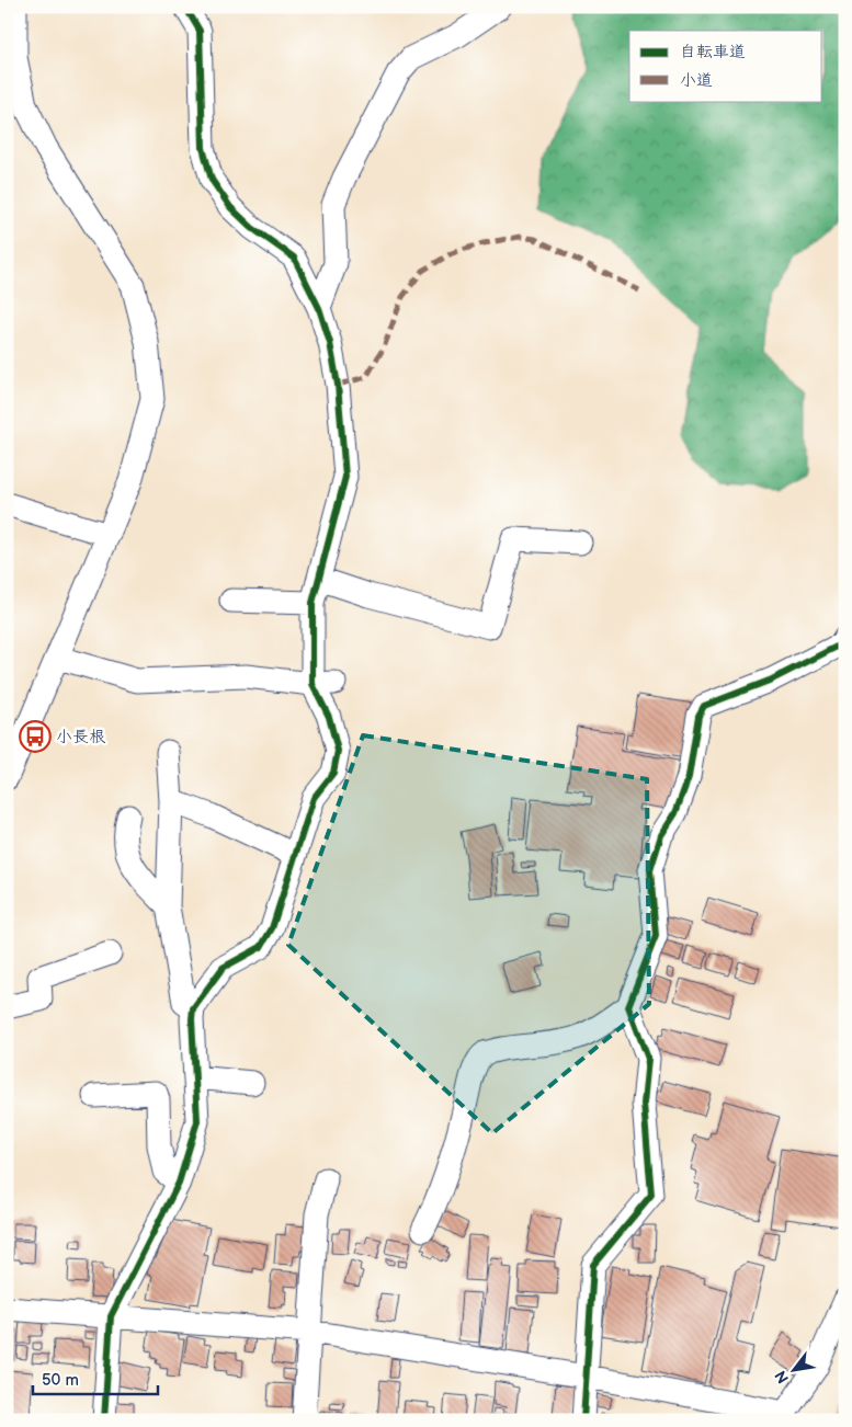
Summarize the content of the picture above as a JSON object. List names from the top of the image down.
{
  "places": {
    "bus stop": ["小長根"]
  },
  "legend": ["自転車道", "小道"],
  "scale_bar": "50 m",
  "north": "bottom left"
}
